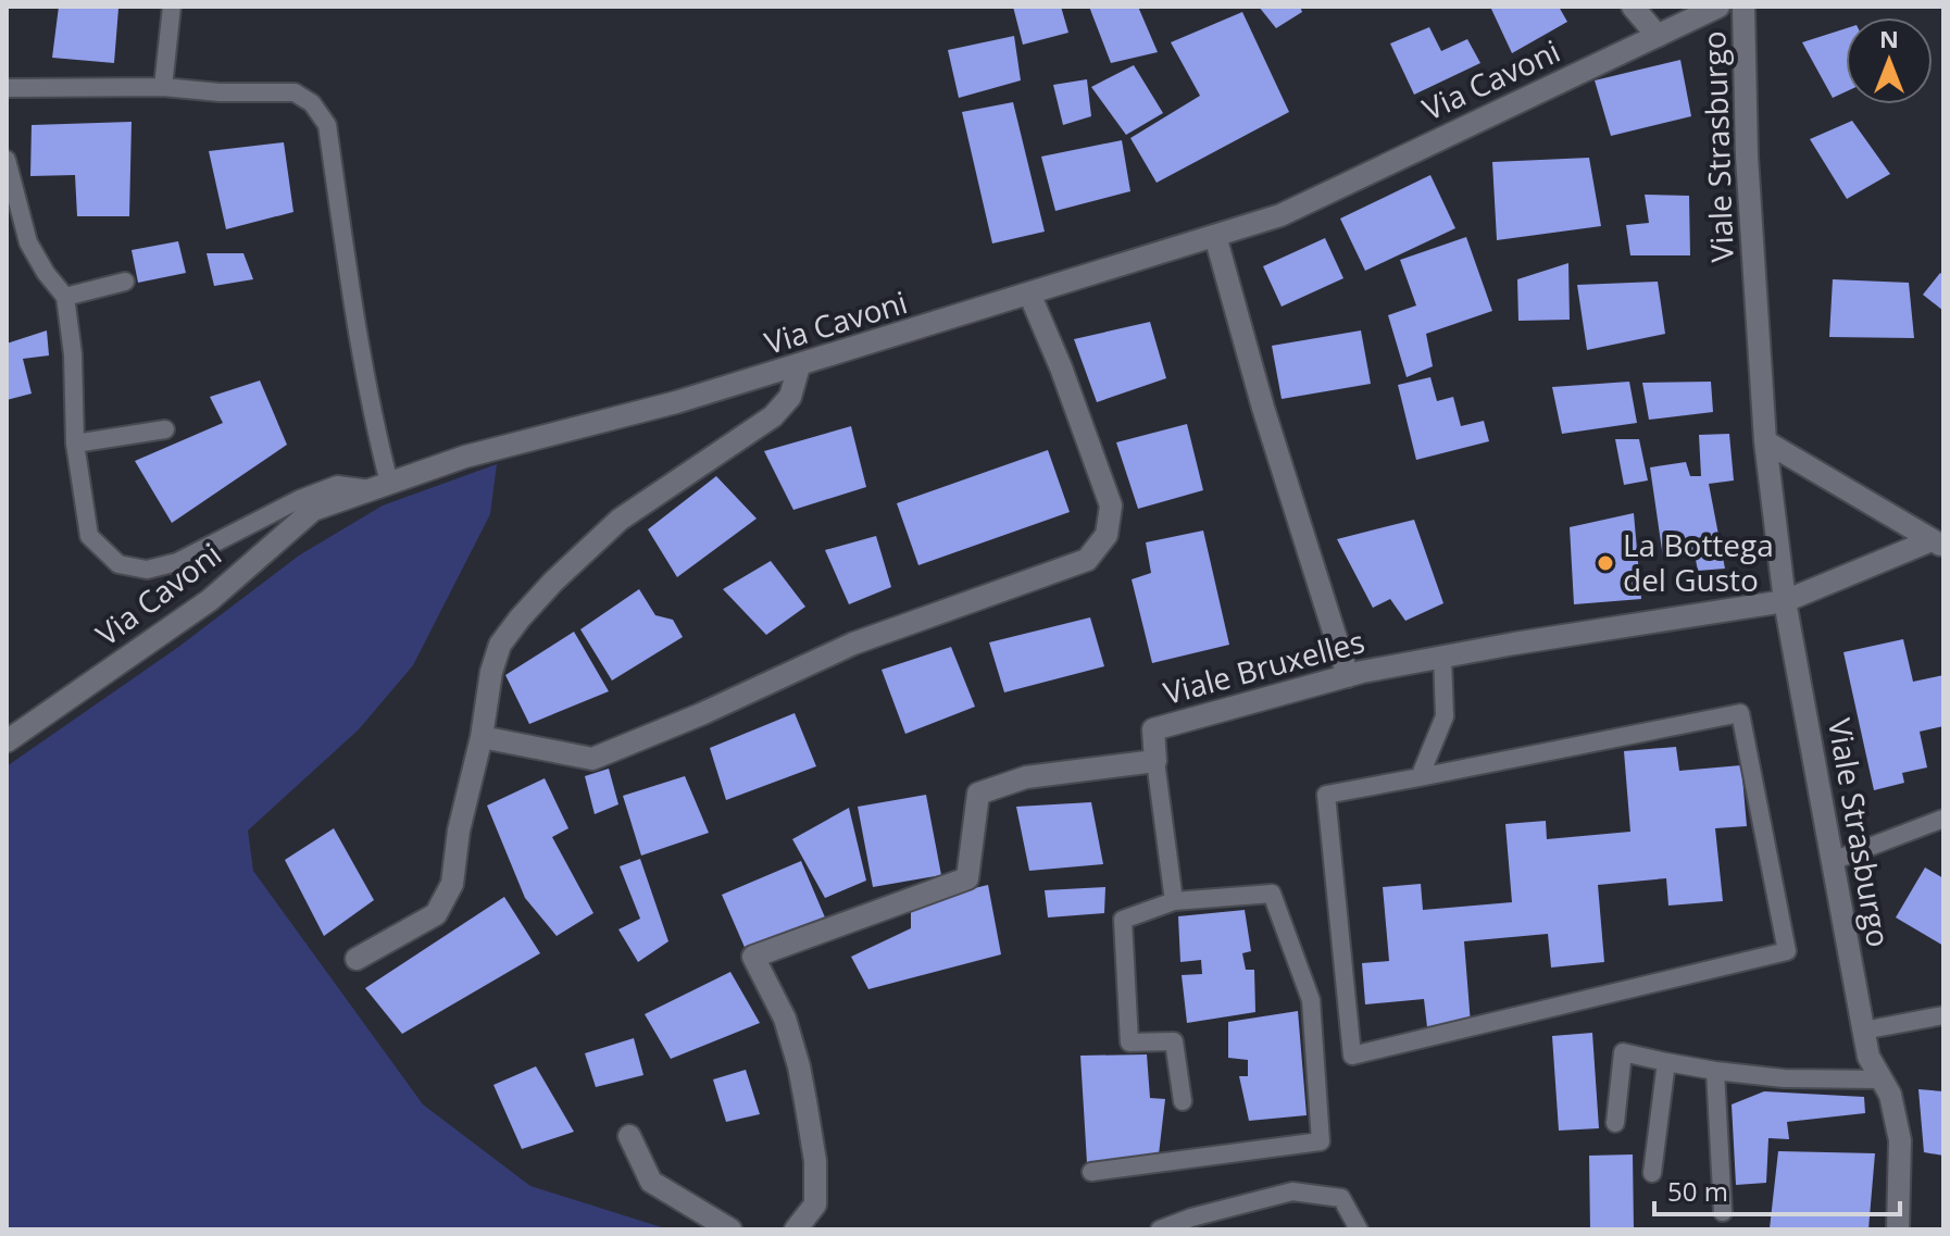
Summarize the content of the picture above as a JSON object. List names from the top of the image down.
{
  "streets": {
    "street": ["Via Cavoni", "Viale Strasburgo", "Viale Bruxelles"]
  },
  "crossings": [
    ["Viale Strasburgo", "Viale Bruxelles"]
  ],
  "places": ["La Bottega del Gusto"],
  "scale_bar": "50 m",
  "north": "top"
}
